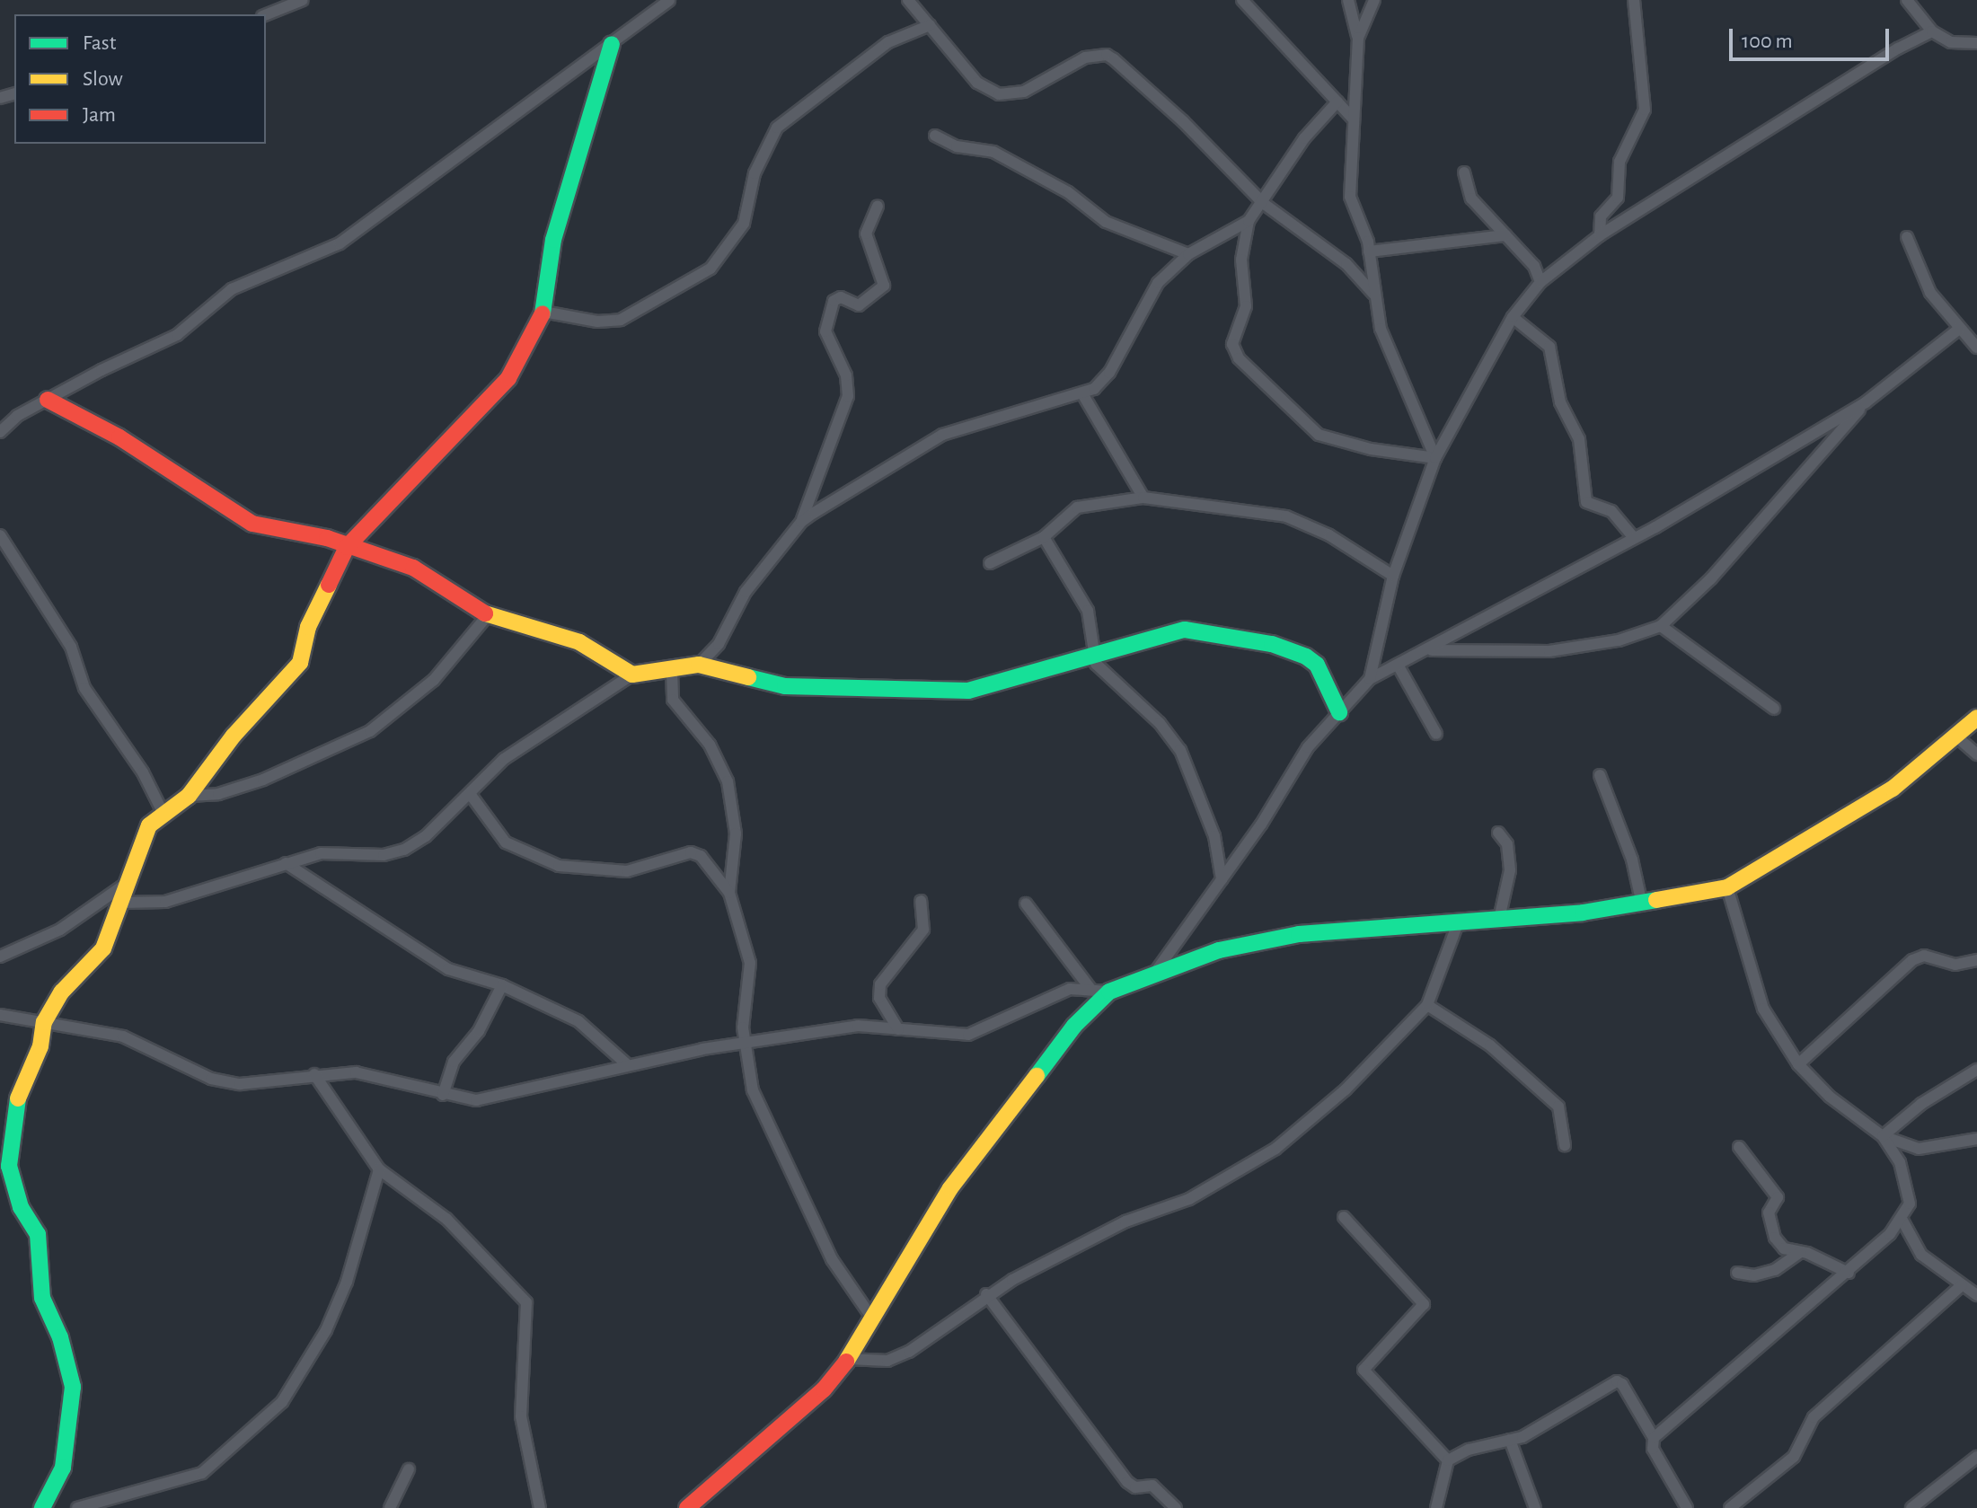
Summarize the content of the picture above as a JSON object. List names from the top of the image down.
{
  "legend": ["Fast", "Slow", "Jam"],
  "scale_bar": "100 m"
}
